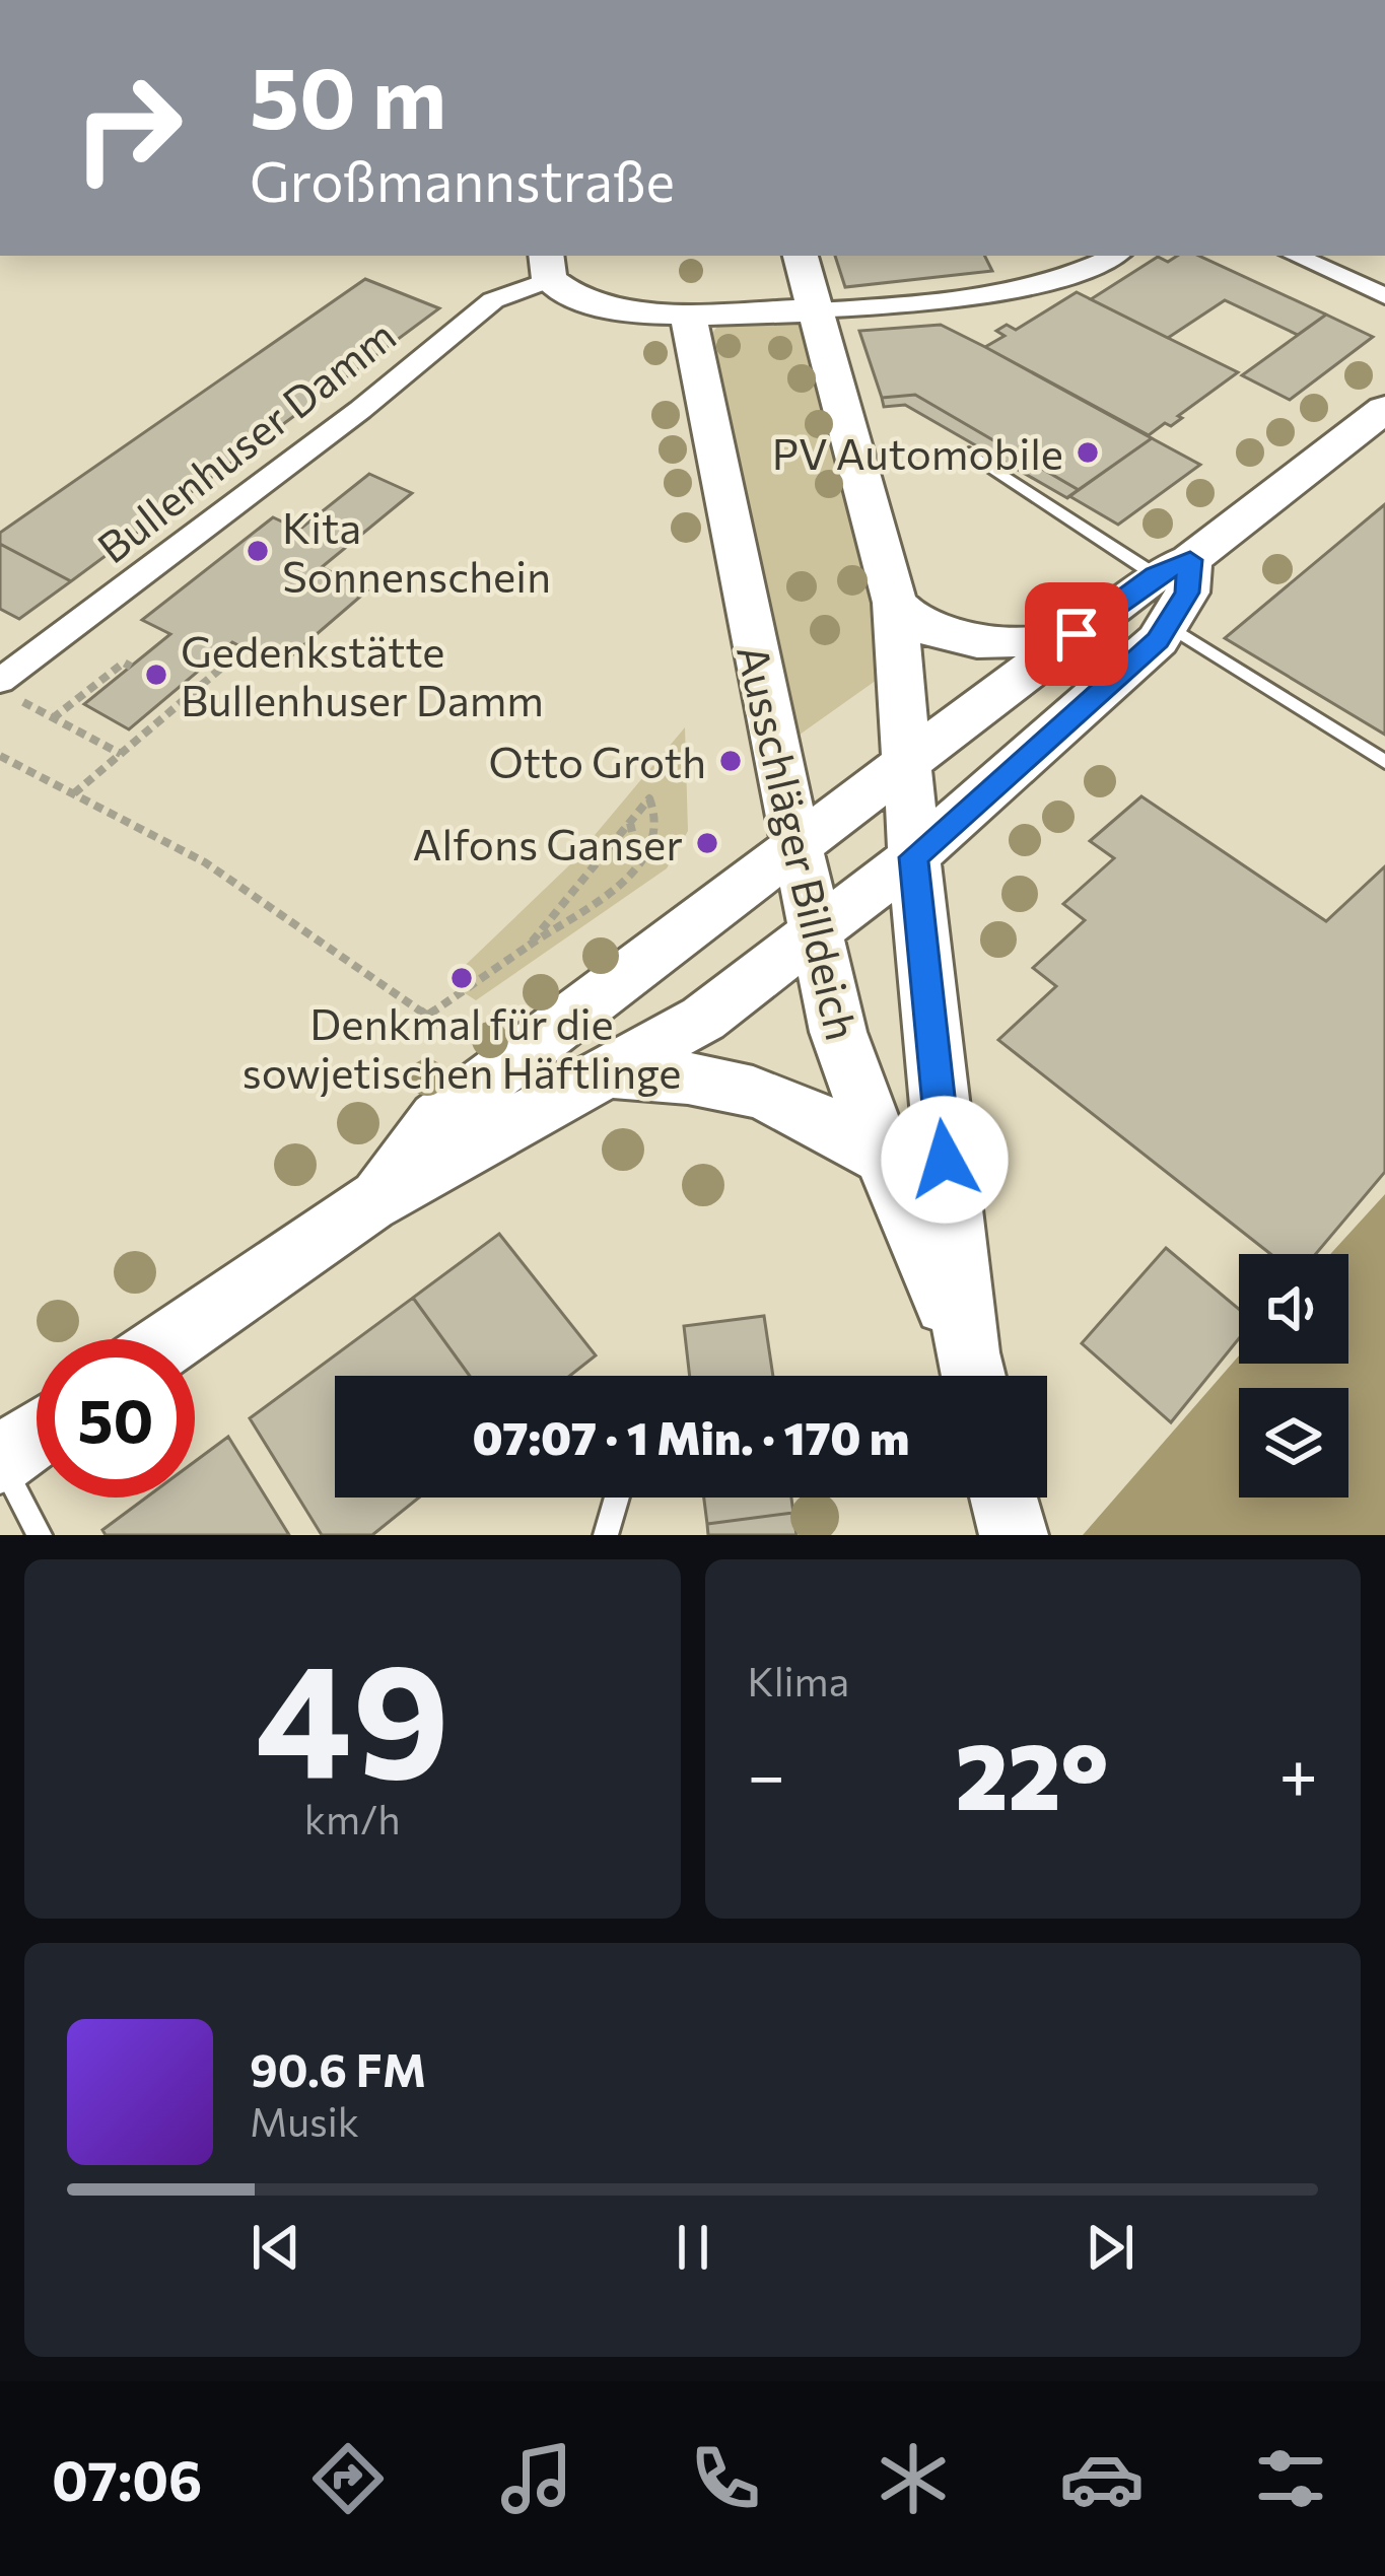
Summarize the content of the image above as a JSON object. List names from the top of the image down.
{
  "streets": {
    "main road": ["Ausschläger Billdeich"],
    "street": ["Bullenhuser Damm"]
  },
  "places": [
    "PV Automobile",
    "Kita Sonnenschein",
    "Gedenkstätte Bullenhuser Damm",
    "Otto Groth",
    "Alfons Ganser",
    "Denkmal für die sowjetischen Häftlinge"
  ],
  "page": {
    "turn": ["50 m", "Großmannstraße"],
    "limit": "50",
    "trip": "07:07 · 1 Min. · 170 m",
    "tile": [
      ["49", "km/h"],
      "Klima"
    ],
    "heat": ["−", "22°", "+"],
    "song": ["90.6 FM", "Musik"],
    "tabs": "07:06"
  }
}
